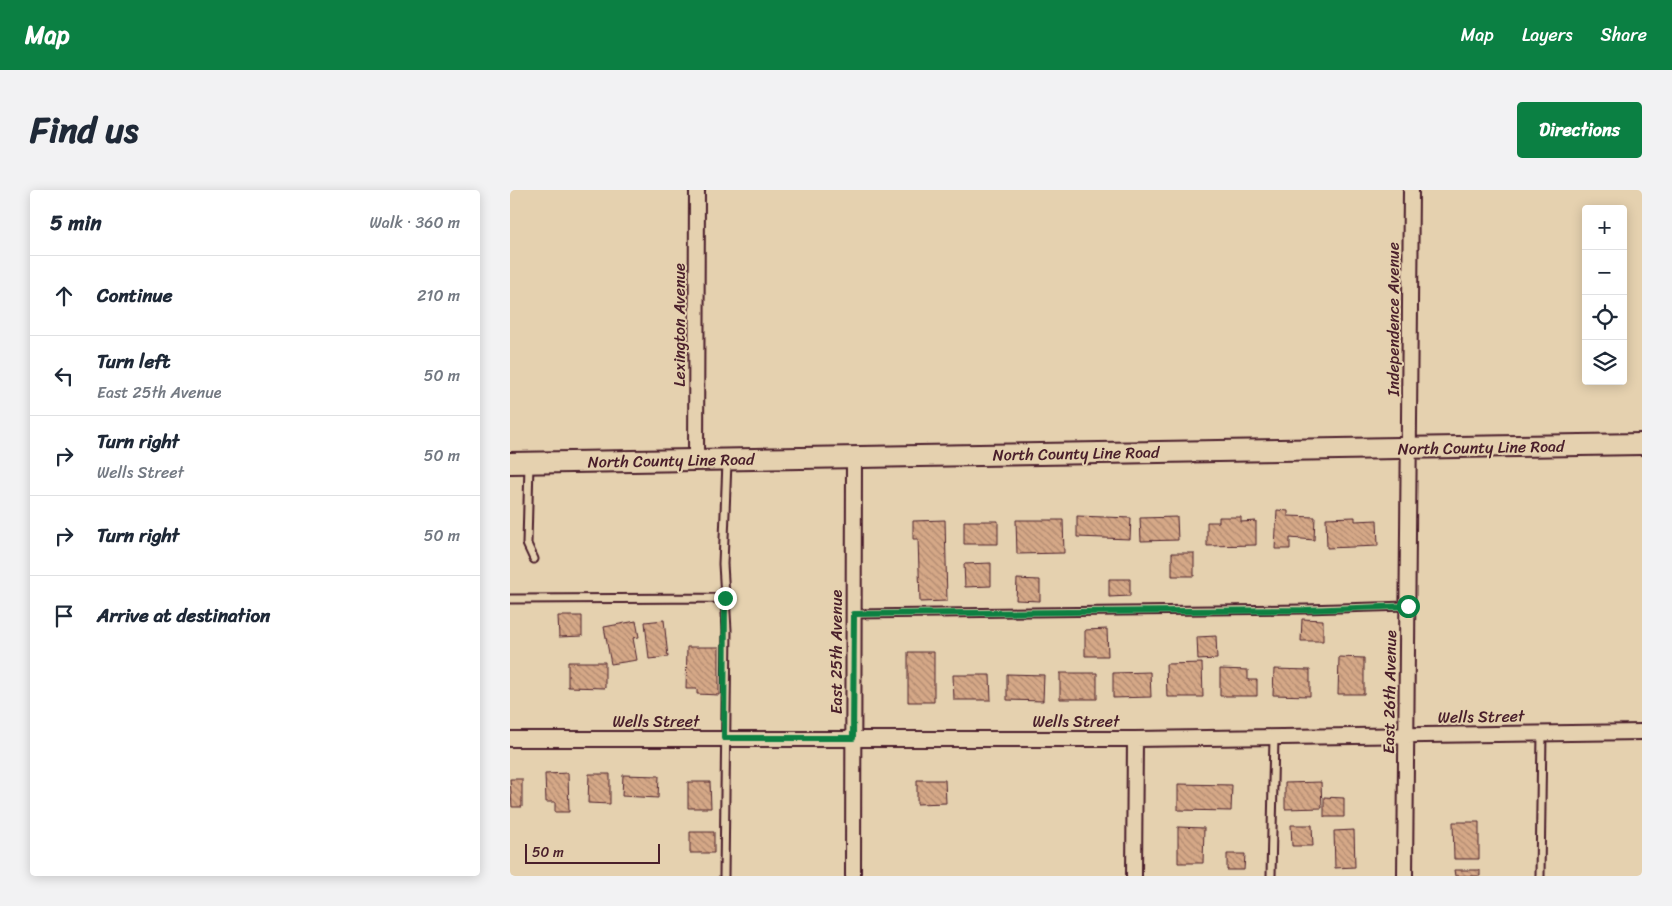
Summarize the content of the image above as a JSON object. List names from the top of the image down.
{
  "streets": {
    "main road": ["North County Line Road"],
    "street": [
      "Independence Avenue",
      "Lexington Avenue",
      "East 25th Avenue",
      "East 26th Avenue",
      "Wells Street"
    ]
  },
  "crossings": [
    ["Independence Avenue", "North County Line Road"],
    ["Independence Avenue", "East 26th Avenue"],
    ["Lexington Avenue", "North County Line Road"],
    ["North County Line Road", "East 25th Avenue"],
    ["North County Line Road", "East 26th Avenue"],
    ["East 25th Avenue", "Wells Street"],
    ["East 26th Avenue", "Wells Street"]
  ],
  "scale_bar": "50 m",
  "page": {
    "header": "Map",
    "nav": ["Map", "Layers", "Share"],
    "title": "Find us",
    "buttons": "Directions",
    "heading": ["5 min", "Walk · 360 m"],
    "map_buttons": ["+", "−"],
    "list": [
      ["Continue", "210 m"],
      ["Turn left", "East 25th Avenue", "50 m"],
      ["Turn right", "Wells Street", "50 m"],
      ["Turn right", "50 m"],
      "Arrive at destination"
    ],
    "scale": "50 m"
  }
}
